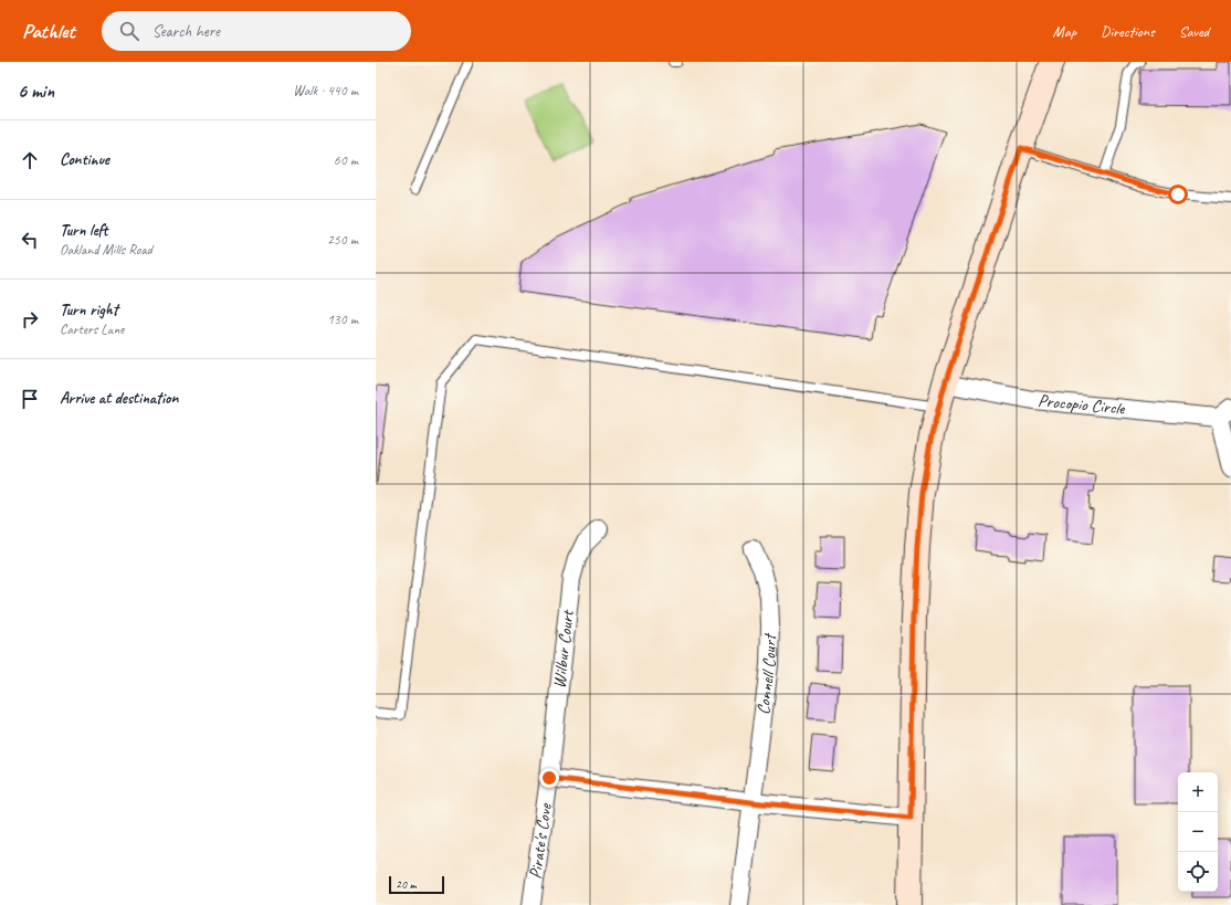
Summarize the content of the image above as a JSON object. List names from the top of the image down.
{
  "streets": {
    "street": [
      "Procopio Circle",
      "Wilbur Court",
      "Connell Court",
      "Pirate's Cove"
    ]
  },
  "crossings": [
    ["Wilbur Court", "Pirate's Cove"]
  ],
  "scale_bar": "20 m",
  "page": {
    "header": "Pathlet",
    "search": "Search here",
    "nav": ["Map", "Directions", "Saved"],
    "heading": ["6 min", "Walk · 440 m"],
    "list": [
      ["Continue", "60 m"],
      ["Turn left", "Oakland Mills Road", "250 m"],
      ["Turn right", "Carters Lane", "130 m"],
      "Arrive at destination"
    ],
    "map_buttons": ["+", "−"],
    "scale": "20 m"
  }
}
